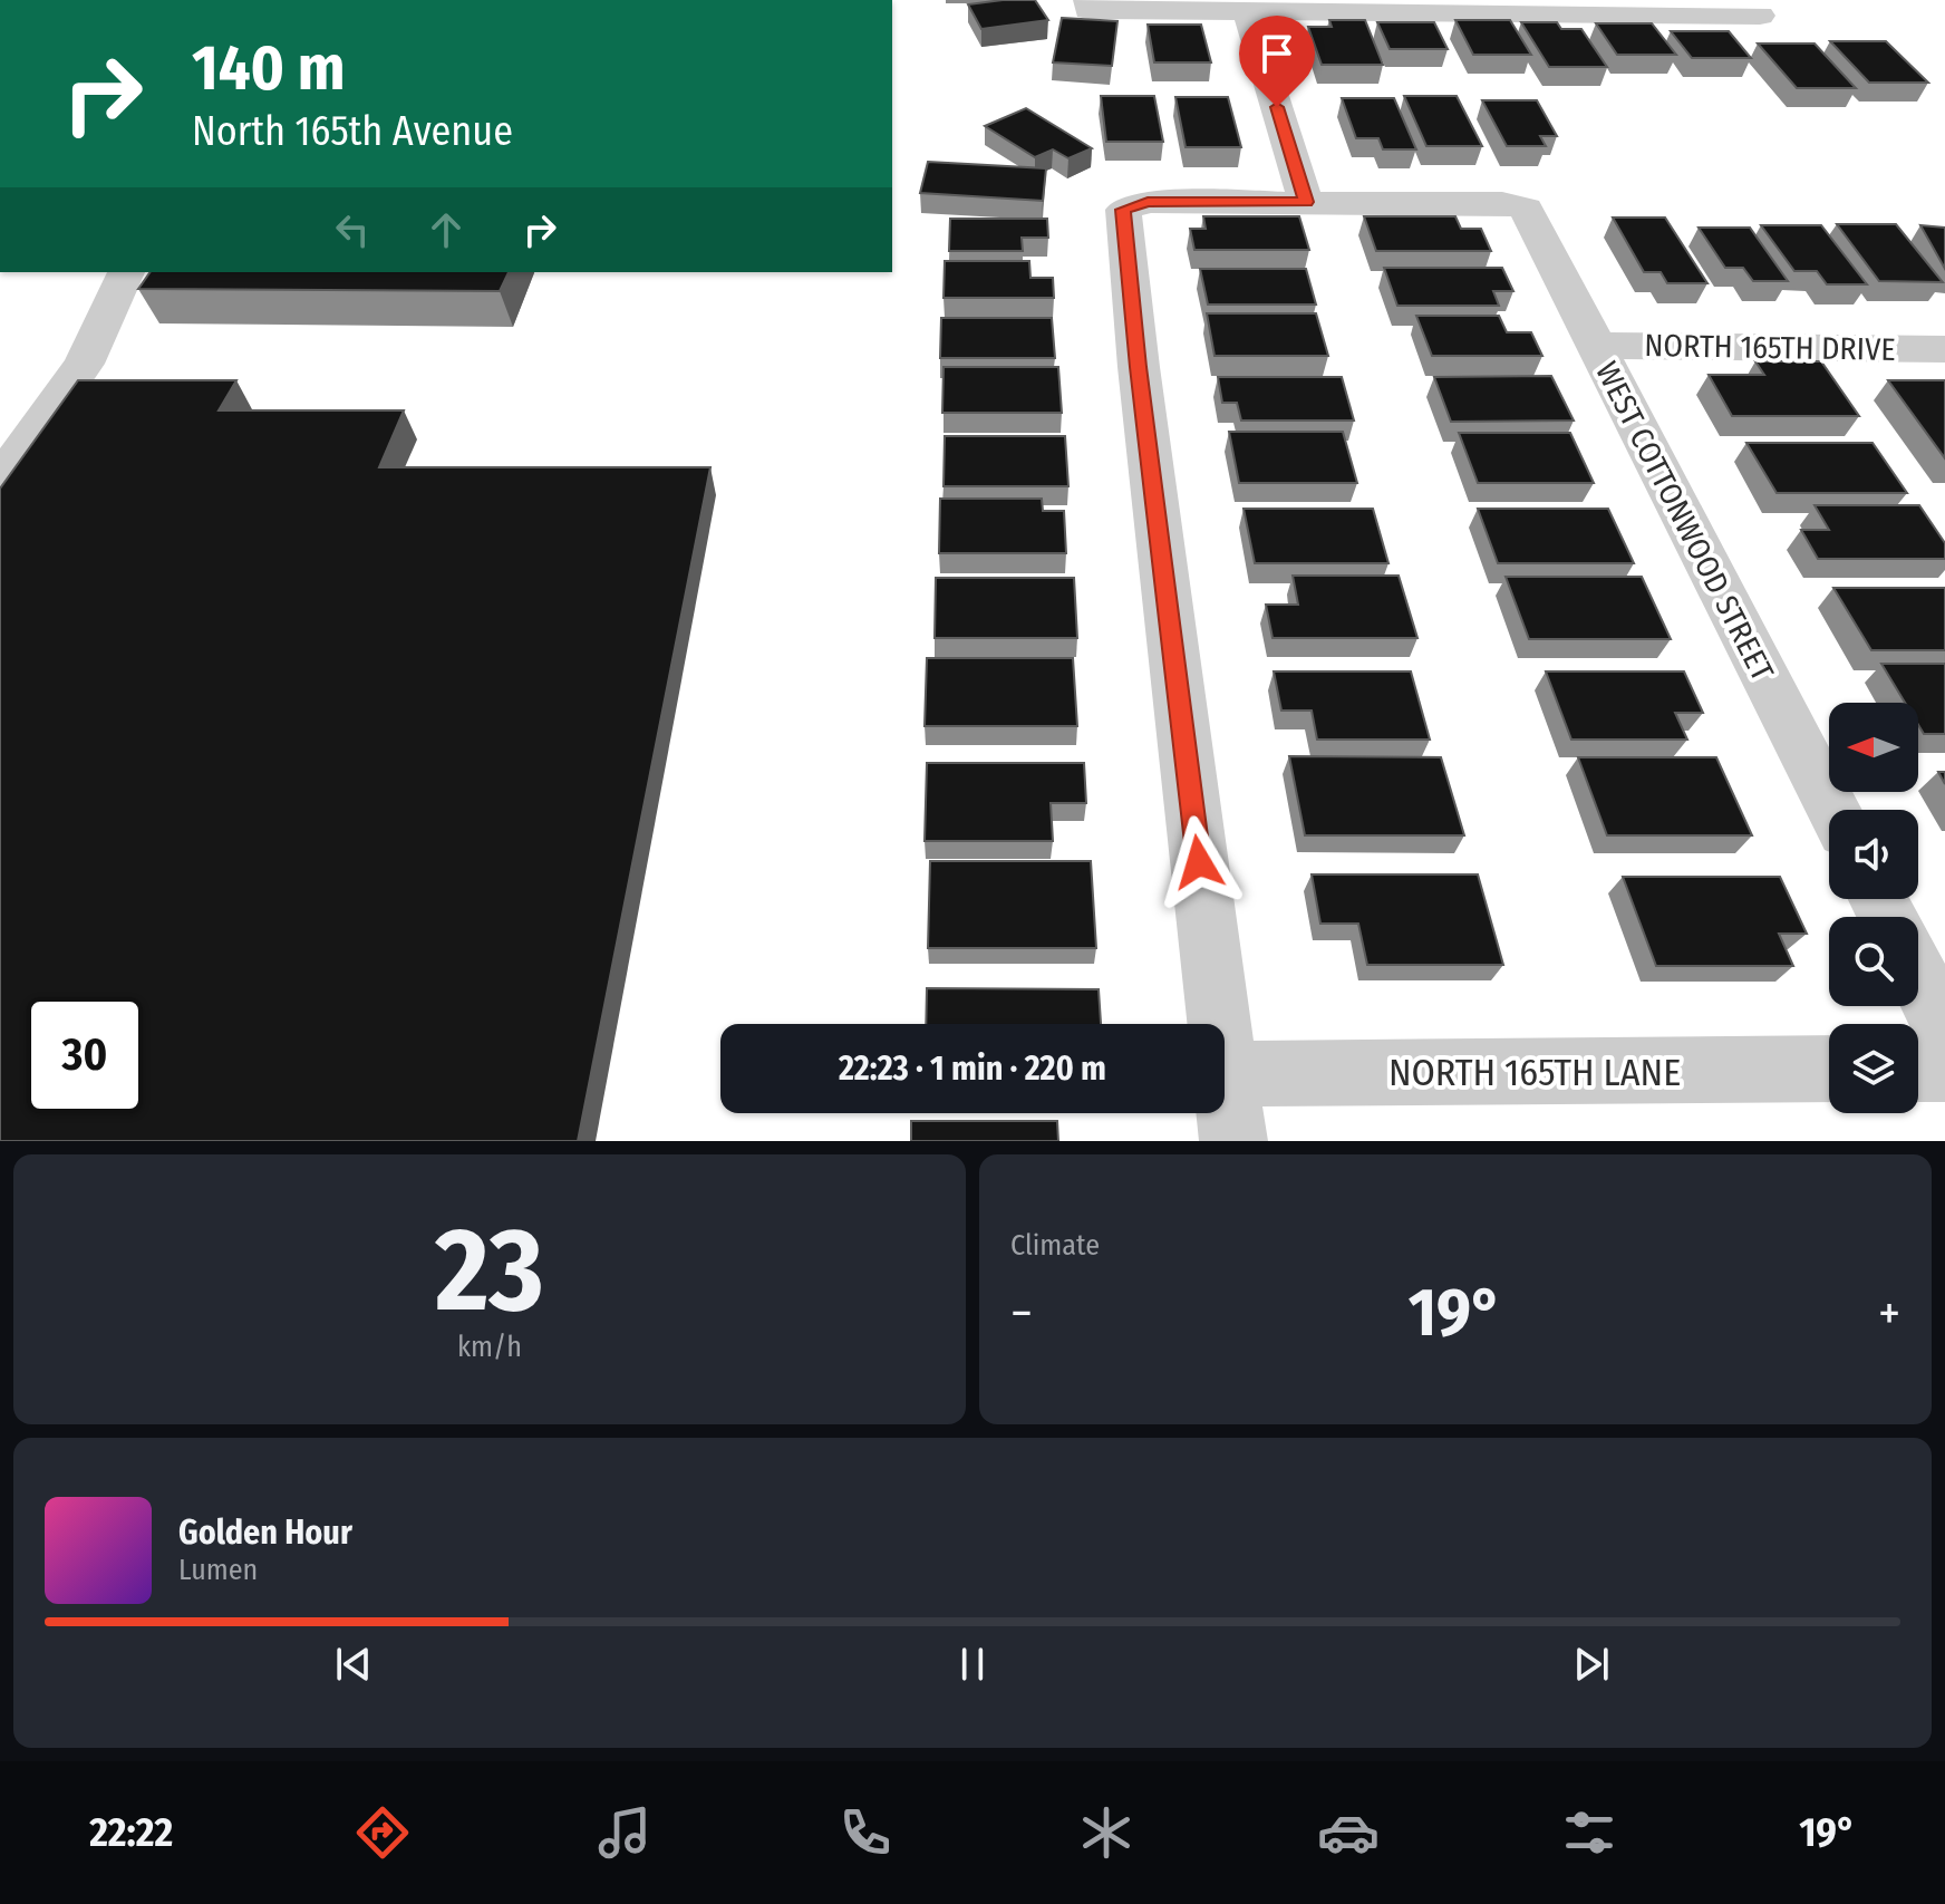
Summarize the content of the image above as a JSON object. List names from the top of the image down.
{
  "streets": {
    "street": ["NORTH 165TH DRIVE", "WEST COTTONWOOD STREET", "NORTH 165TH LANE"]
  },
  "crossings": [
    ["NORTH 165TH DRIVE", "WEST COTTONWOOD STREET"]
  ],
  "north": "left",
  "page": {
    "turn": ["140 m", "North 165th Avenue"],
    "limit": "30",
    "trip": "22:23 · 1 min · 220 m",
    "tile": [
      ["23", "km/h"],
      "Climate"
    ],
    "heat": ["−", "19°", "+"],
    "song": ["Golden Hour", "Lumen"],
    "tabs": ["22:22", "19°"]
  }
}
